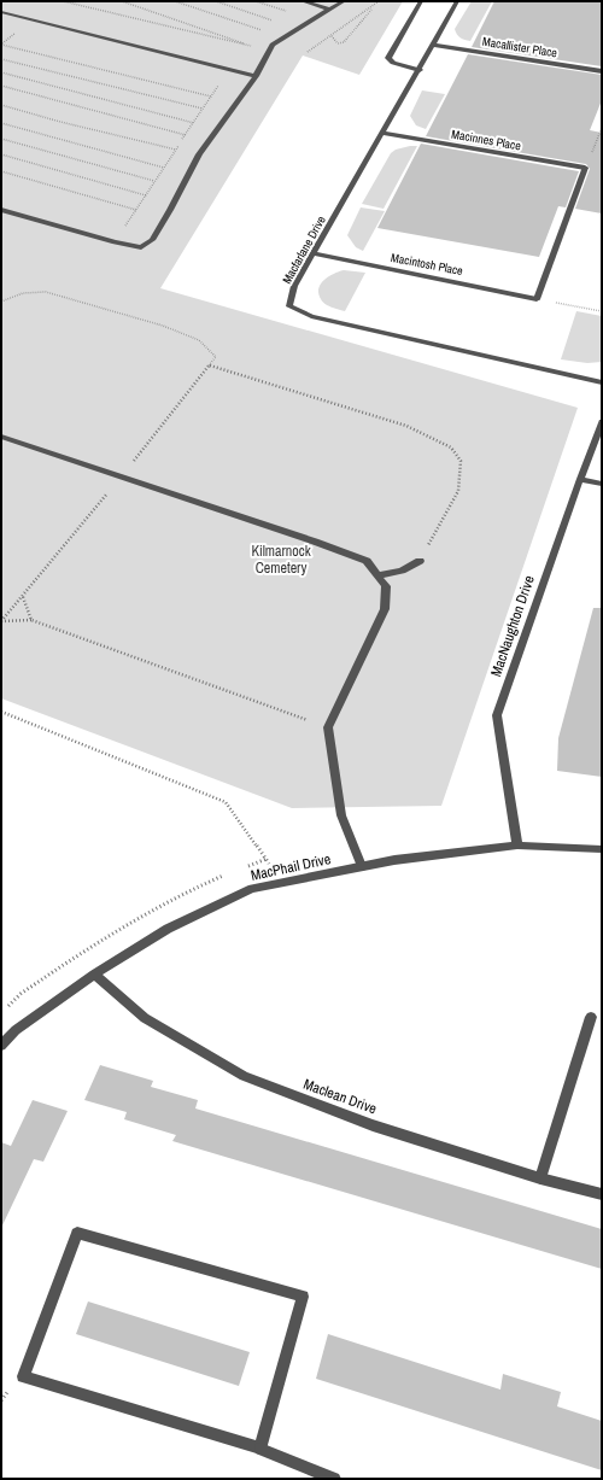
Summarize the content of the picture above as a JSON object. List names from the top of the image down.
{
  "streets": {
    "street": [
      "Macallister Place",
      "Macinnes Place",
      "Macfarlane Drive",
      "Macintosh Place",
      "MacNaughton Drive",
      "MacPhail Drive",
      "Maclean Drive"
    ]
  },
  "crossings": [
    ["Macallister Place", "Macfarlane Drive"],
    ["Macinnes Place", "Macfarlane Drive"],
    ["Macfarlane Drive", "Macintosh Place"],
    ["MacNaughton Drive", "MacPhail Drive"],
    ["MacPhail Drive", "Maclean Drive"]
  ],
  "parks": ["Kilmarnock Cemetery"]
}
